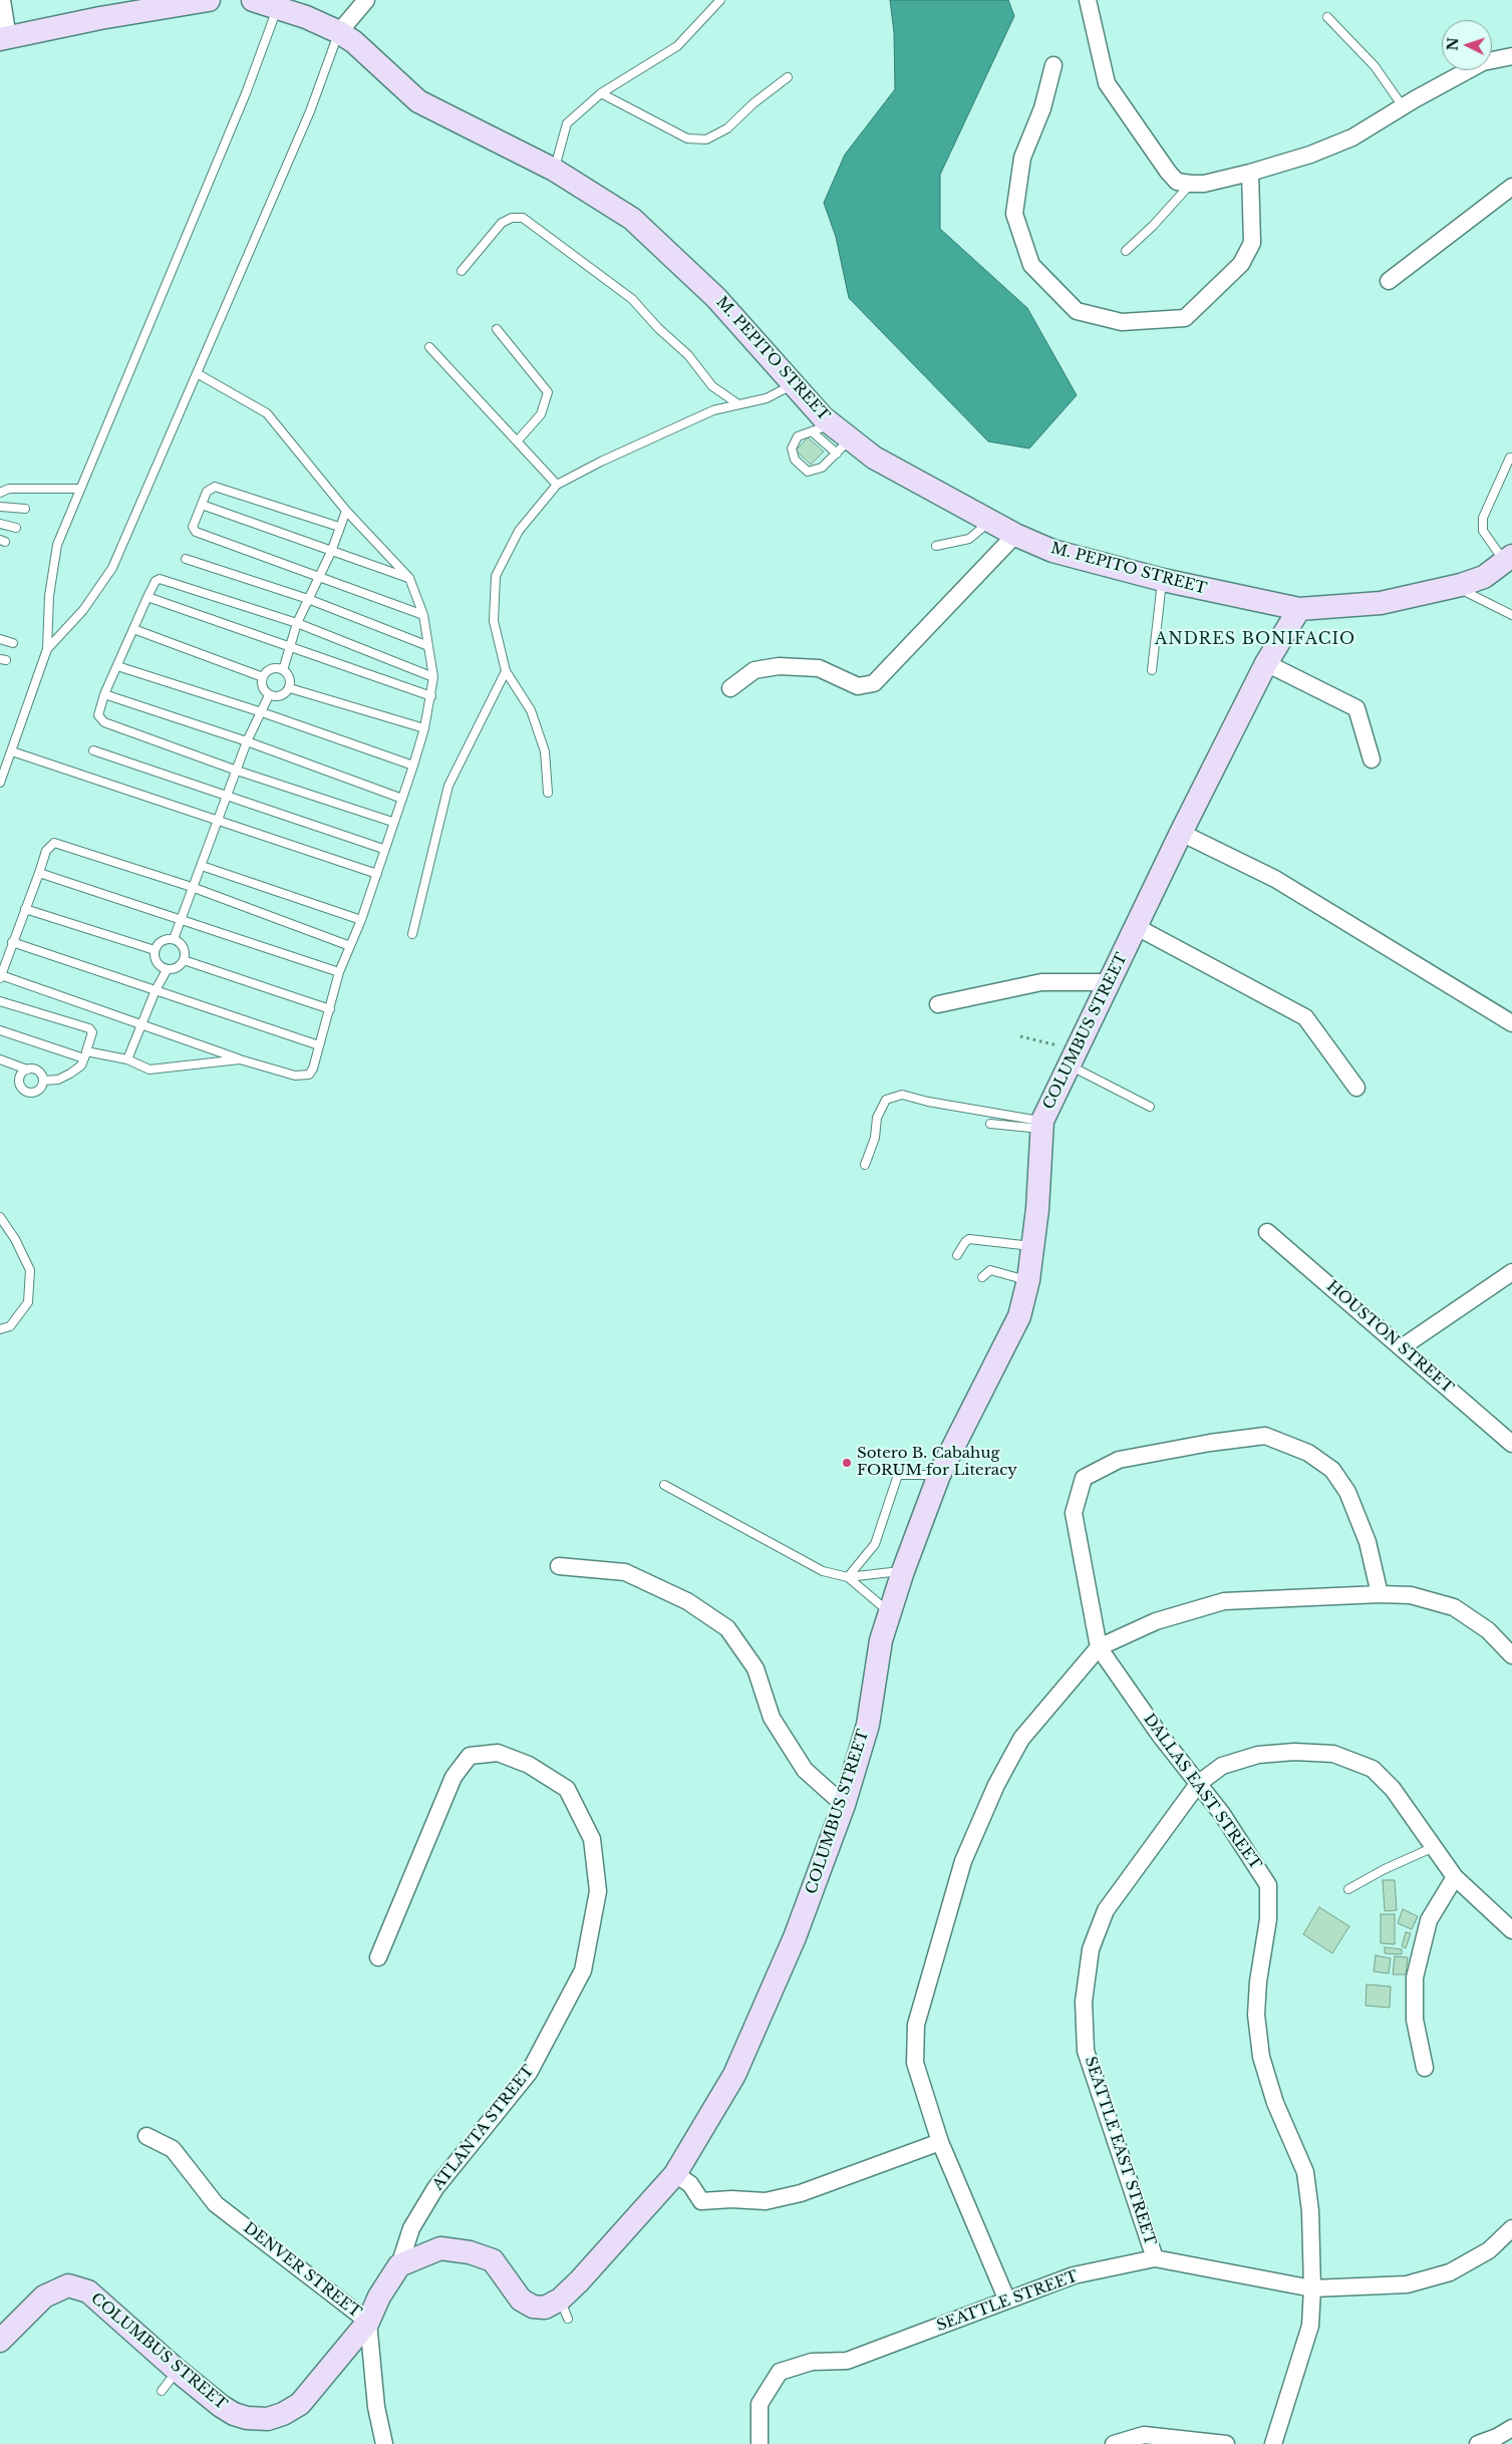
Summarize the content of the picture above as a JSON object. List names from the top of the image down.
{
  "streets": {
    "street": [
      "M. PEPITO STREET",
      "COLUMBUS STREET",
      "HOUSTON STREET",
      "DALLAS EAST STREET",
      "ATLANTA STREET",
      "SEATTLE EAST STREET",
      "DENVER STREET",
      "SEATTLE STREET"
    ]
  },
  "crossings": [
    ["M. PEPITO STREET", "COLUMBUS STREET"],
    ["COLUMBUS STREET", "ATLANTA STREET"],
    ["COLUMBUS STREET", "DENVER STREET"],
    ["DALLAS EAST STREET", "SEATTLE EAST STREET"],
    ["DALLAS EAST STREET", "SEATTLE STREET"],
    ["SEATTLE EAST STREET", "SEATTLE STREET"]
  ],
  "districts": ["ANDRES BONIFACIO"],
  "places": ["Sotero B. Cabahug FORUM for Literacy"],
  "north": "left"
}
